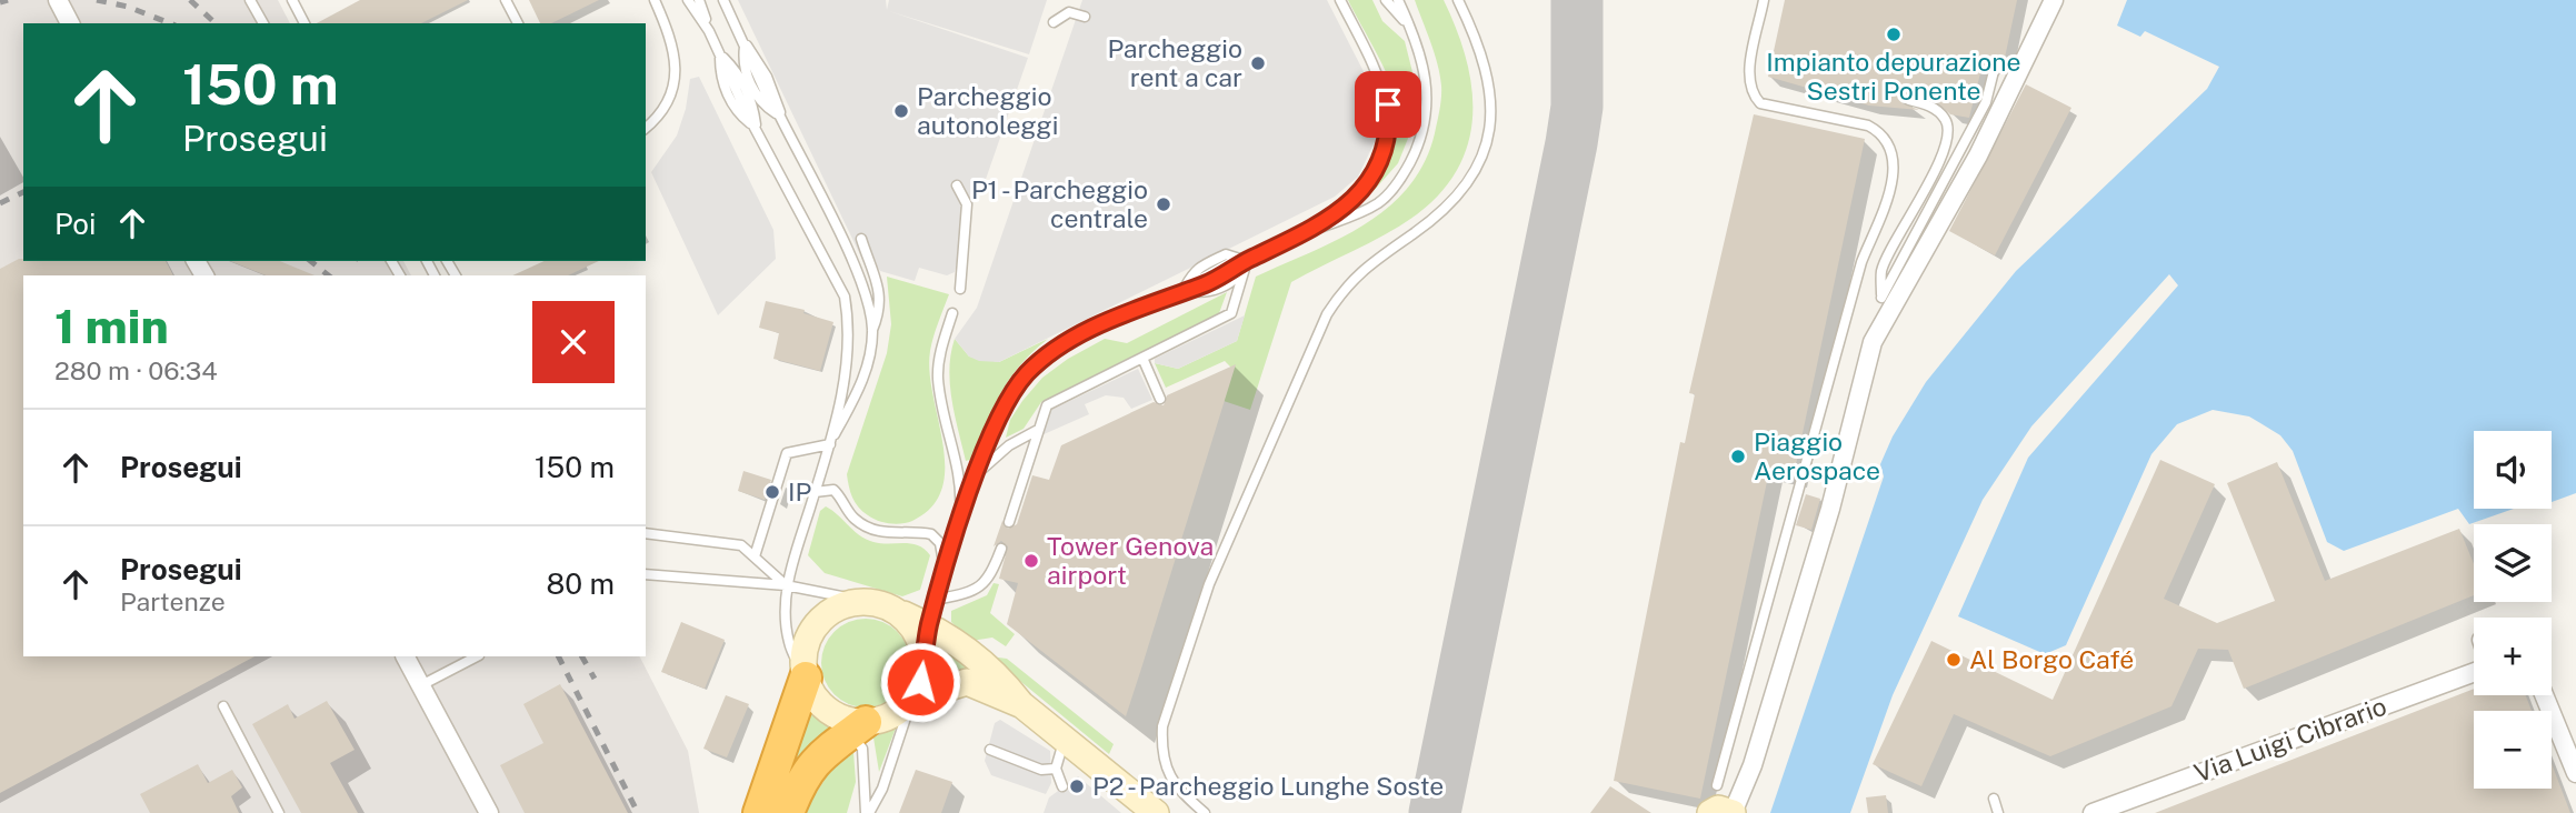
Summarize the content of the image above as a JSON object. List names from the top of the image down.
{
  "streets": {
    "street": ["Via Luigi Cibrario"]
  },
  "places": [
    "Impianto depurazione Sestri Ponente",
    "Parcheggio rent a car",
    "Parcheggio autonoleggi",
    "P1 - Parcheggio centrale",
    "Piaggio Aerospace",
    "IP",
    "Tower Genova airport",
    "Al Borgo Café",
    "P2 - Parcheggio Lunghe Soste"
  ],
  "page": {
    "turn": ["150 m", "Prosegui"],
    "then": "Poi",
    "heading": ["1 min", "280 m · 06:34"],
    "list": [
      {
        "name": "Prosegui",
        "value": "150 m"
      },
      {
        "name": "Prosegui",
        "note": "Partenze",
        "value": "80 m"
      }
    ],
    "map_buttons": ["+", "−"]
  }
}
